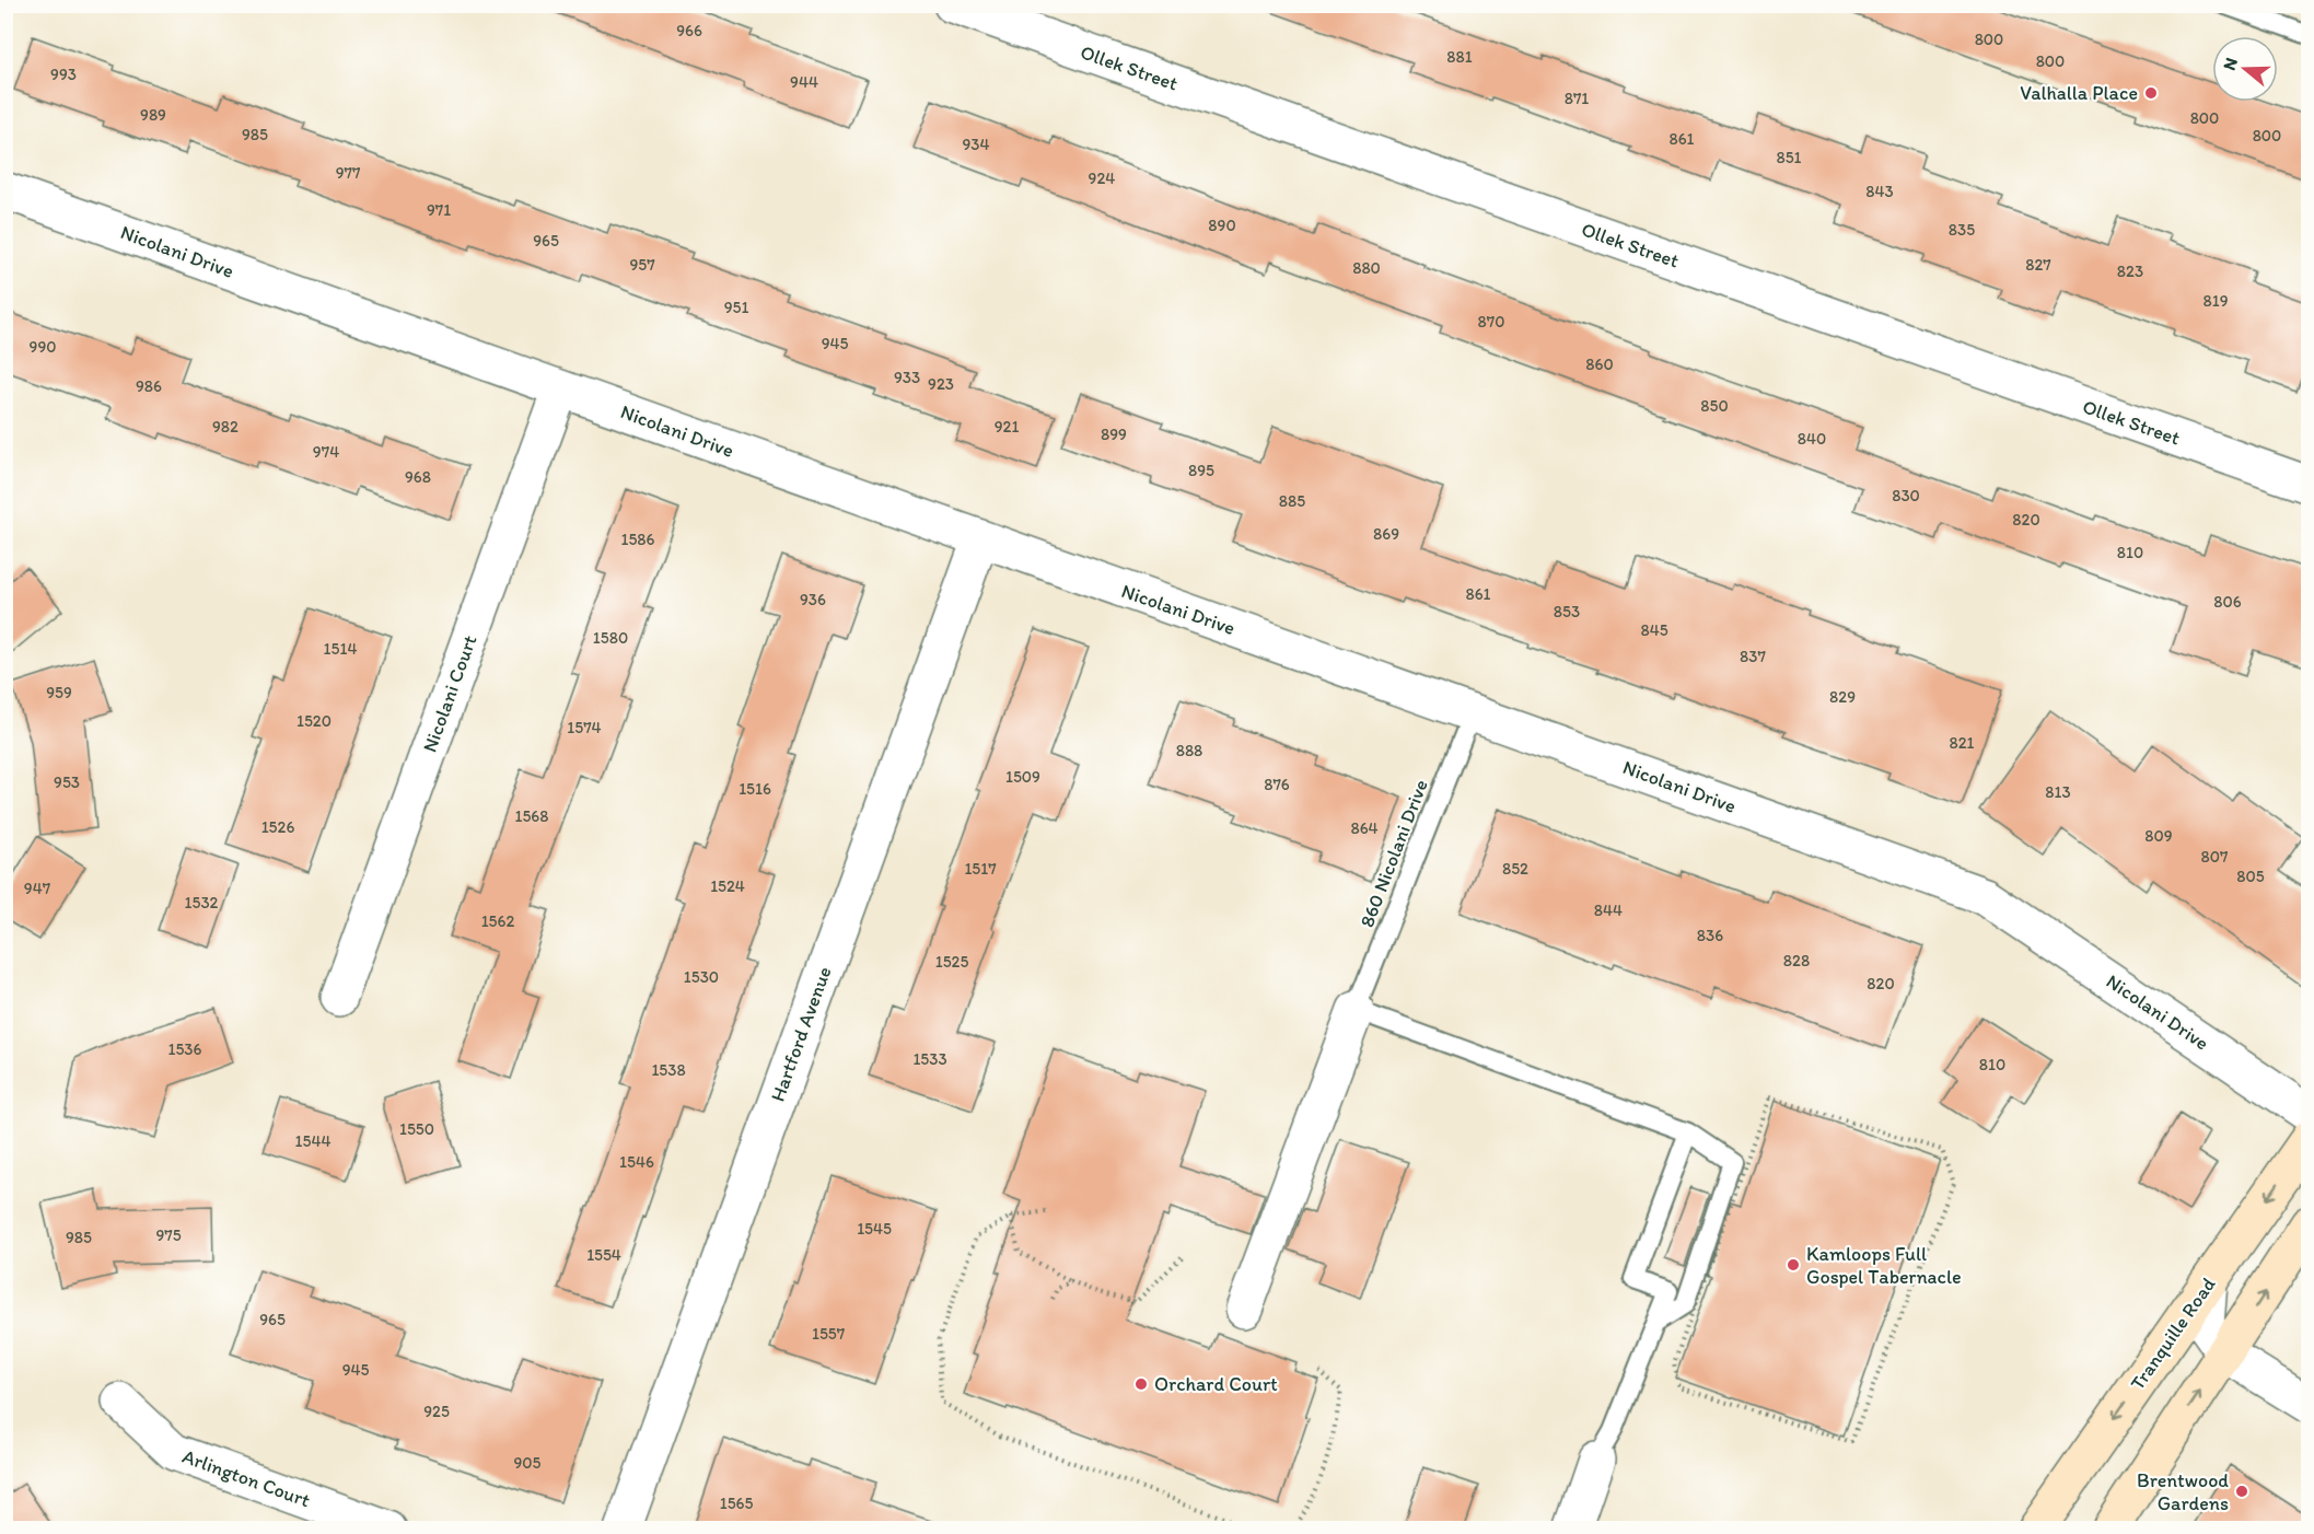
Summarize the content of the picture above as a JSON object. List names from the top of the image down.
{
  "streets": {
    "main road": ["Tranquille Road"],
    "street": [
      "Ollek Street",
      "Nicolani Drive",
      "Nicolani Court",
      "Hartford Avenue",
      "Arlington Court"
    ],
    "lane": ["860 Nicolani Drive"]
  },
  "crossings": [
    ["Nicolani Drive", "Nicolani Court"],
    ["Nicolani Drive", "860 Nicolani Drive"],
    ["Nicolani Drive", "Hartford Avenue"]
  ],
  "places": [
    "Valhalla Place",
    "Kamloops Full Gospel Tabernacle",
    "Orchard Court",
    "Brentwood Gardens"
  ],
  "house_numbers": [
    "966",
    "800",
    "881",
    "800",
    "993",
    "944",
    "871",
    "989",
    "800",
    "985",
    "800",
    "861",
    "934",
    "851",
    "977",
    "924",
    "843",
    "971",
    "890",
    "835",
    "965",
    "957",
    "827",
    "880",
    "823",
    "819",
    "951",
    "870",
    "945",
    "990",
    "860",
    "933",
    "923",
    "986",
    "850",
    "982",
    "921",
    "899",
    "840",
    "974",
    "895",
    "968",
    "830",
    "885",
    "820",
    "869",
    "1586",
    "810",
    "861",
    "936",
    "806",
    "853",
    "845",
    "1580",
    "1514",
    "837",
    "959",
    "829",
    "1520",
    "1574",
    "821",
    "888",
    "1509",
    "953",
    "876",
    "1516",
    "813",
    "1568",
    "1526",
    "864",
    "809",
    "807",
    "1517",
    "852",
    "805",
    "1524",
    "947",
    "1532",
    "844",
    "1562",
    "836",
    "828",
    "1525",
    "1530",
    "820",
    "1536",
    "1533",
    "810",
    "1538",
    "1550",
    "1544",
    "1546",
    "1545",
    "975",
    "985",
    "1554",
    "965",
    "1557",
    "945",
    "925",
    "905",
    "1565"
  ],
  "north": "left"
}
